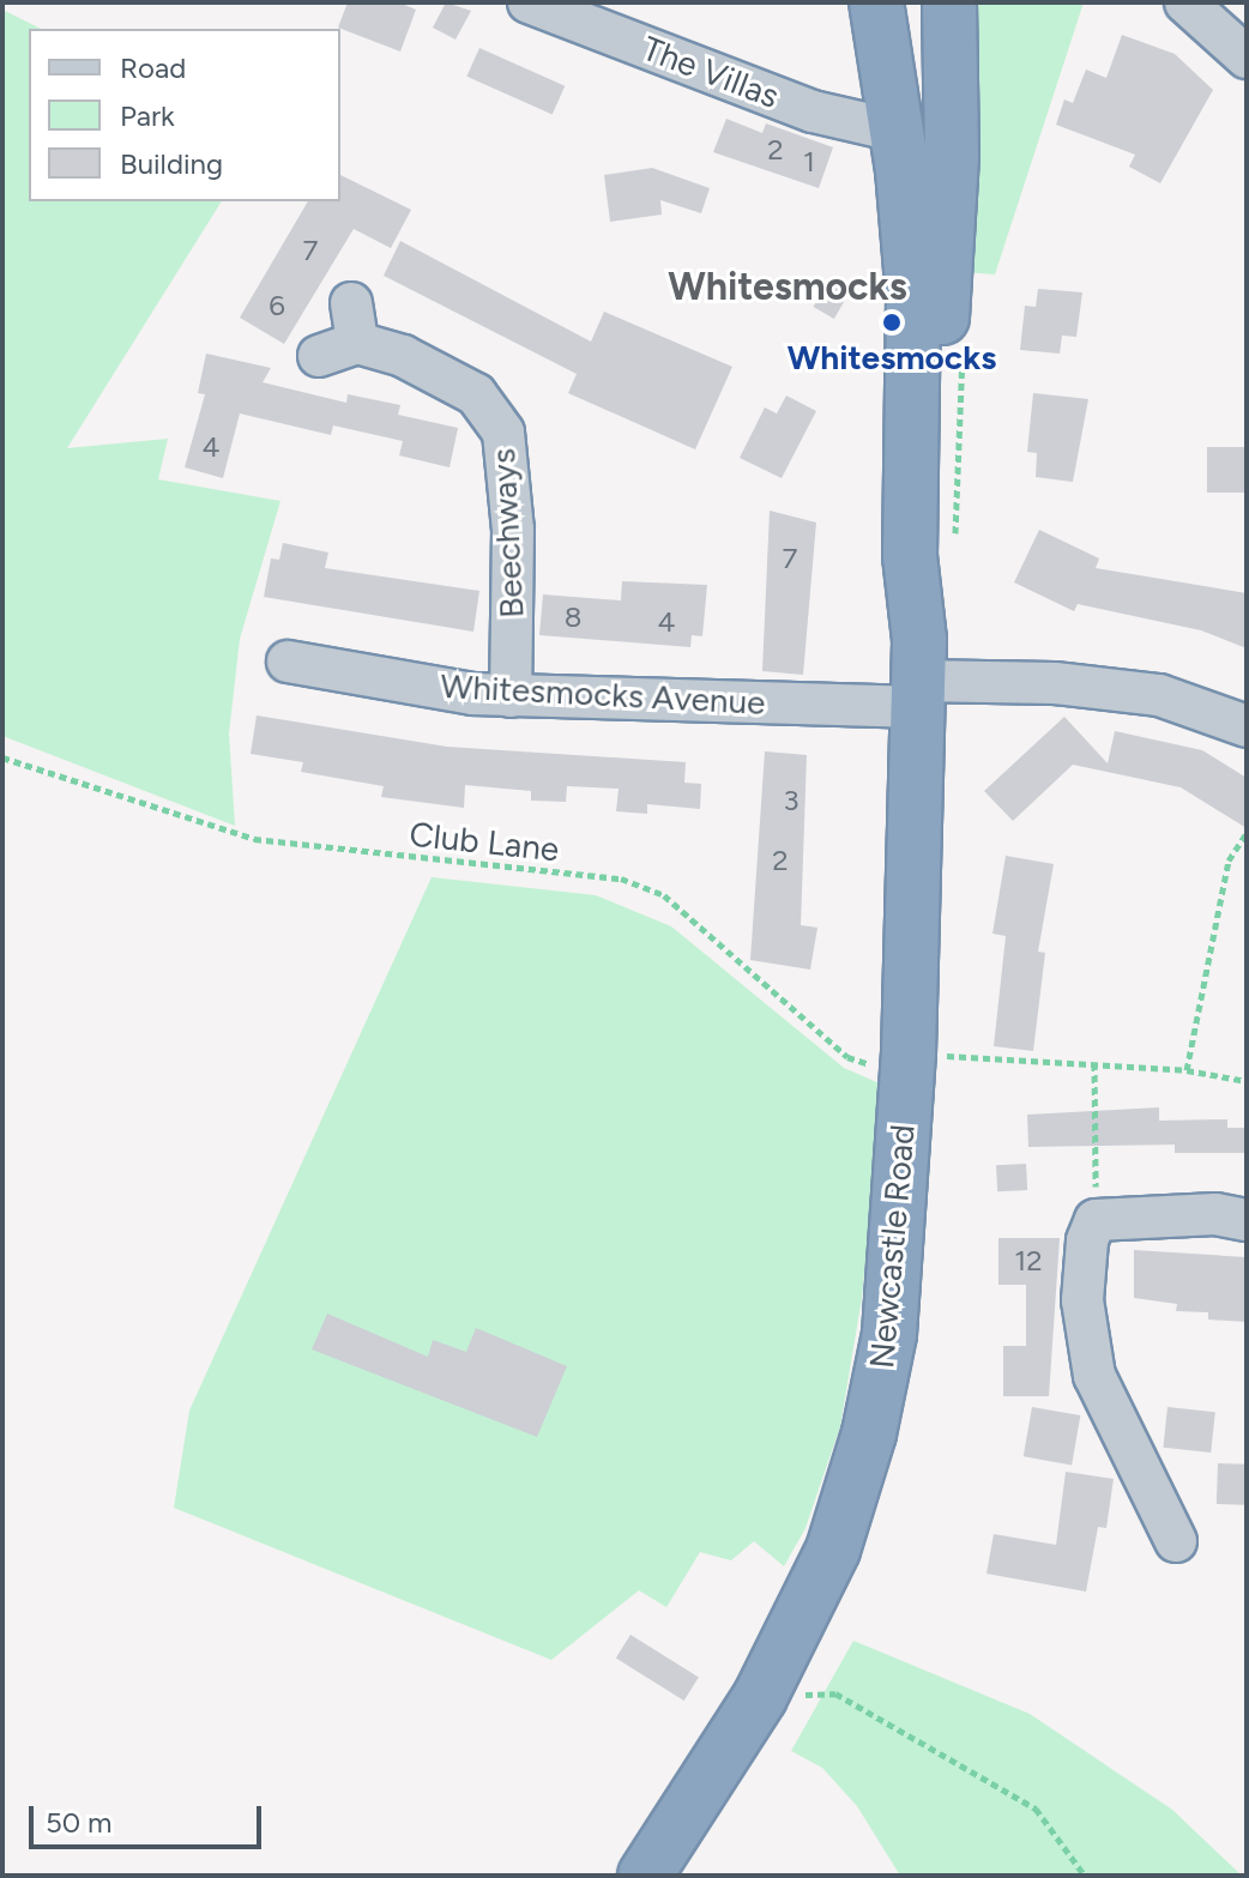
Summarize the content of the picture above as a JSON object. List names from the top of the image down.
{
  "streets": {
    "highway": ["Newcastle Road"],
    "street": ["The Villas", "Beechways", "Whitesmocks Avenue"],
    "path": ["Club Lane"]
  },
  "crossings": [
    ["Beechways", "Whitesmocks Avenue"],
    ["Club Lane", "Newcastle Road"]
  ],
  "districts": ["Whitesmocks"],
  "places": ["Whitesmocks"],
  "house_numbers": [
    "2",
    "1",
    "7",
    "6",
    "4",
    "7",
    "8",
    "4",
    "3",
    "2",
    "12"
  ],
  "legend": ["Road", "Park", "Building"],
  "scale_bar": "50 m"
}
